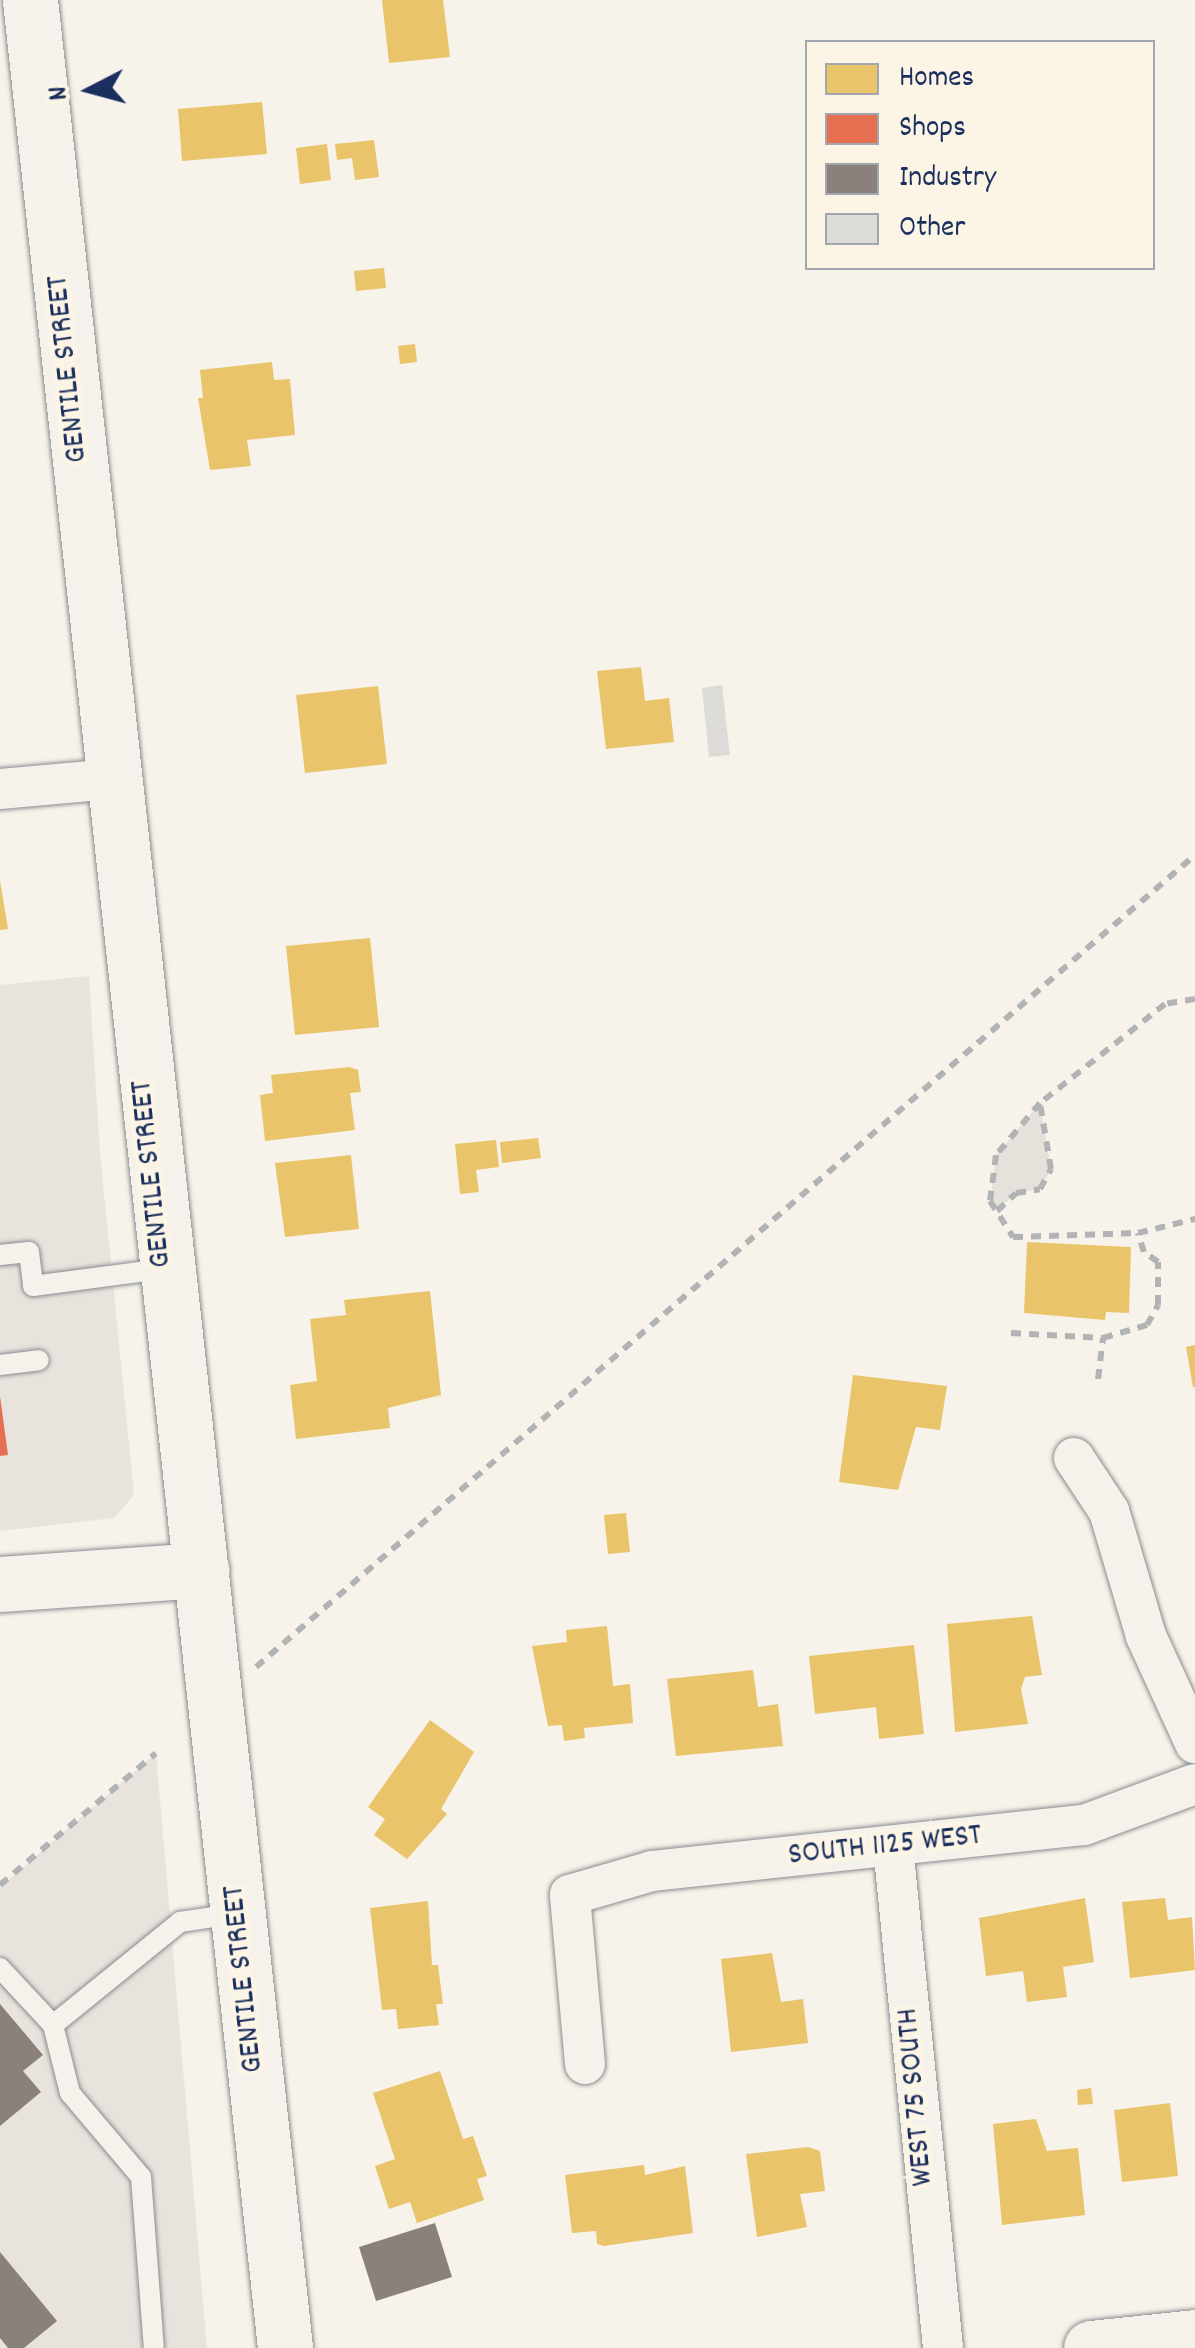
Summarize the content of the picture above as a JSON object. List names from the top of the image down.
{
  "streets": {
    "main road": ["GENTILE STREET"],
    "street": ["SOUTH 1125 WEST", "WEST 75 SOUTH"]
  },
  "crossings": [
    ["SOUTH 1125 WEST", "WEST 75 SOUTH"]
  ],
  "legend": [
    "Homes",
    "Shops",
    "Industry",
    "Other"
  ],
  "north": "left"
}
